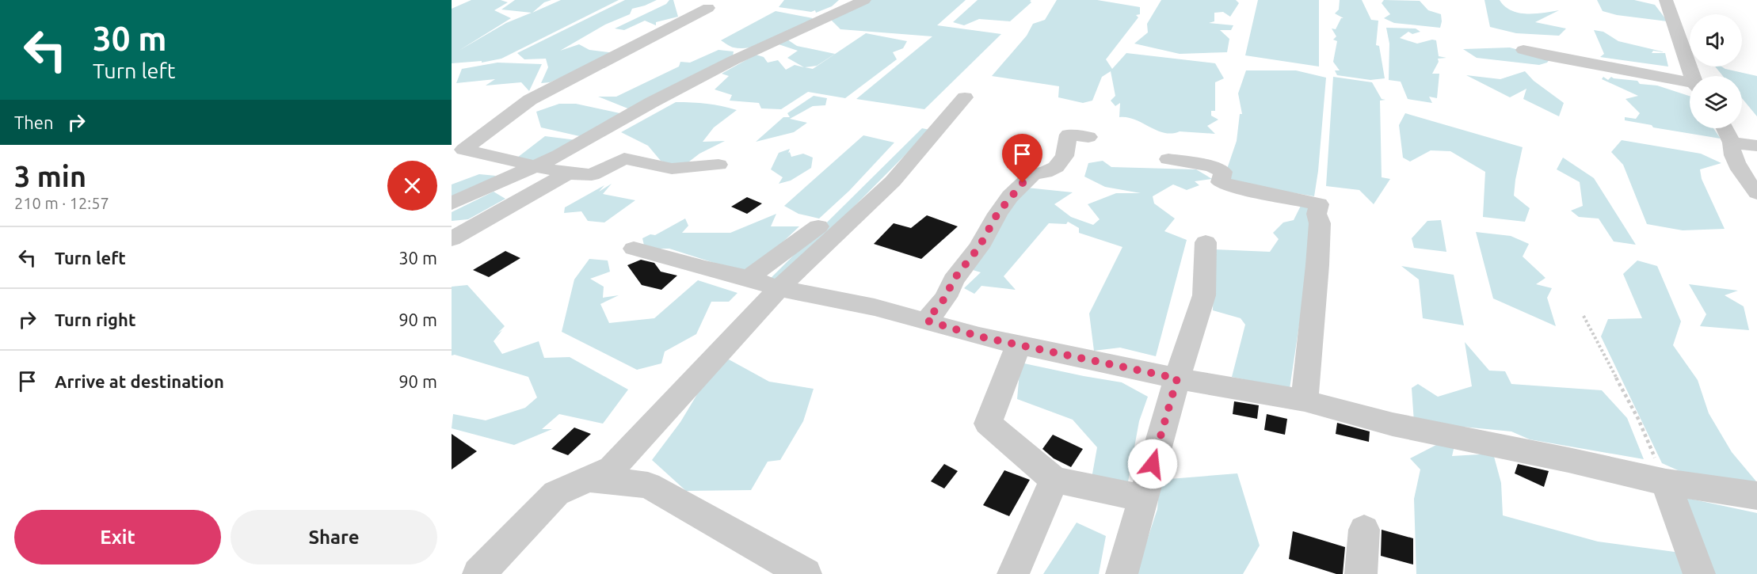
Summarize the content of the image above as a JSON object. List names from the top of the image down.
{
  "page": {
    "turn": ["30 m", "Turn left"],
    "then": "Then",
    "heading": ["3 min", "210 m · 12:57"],
    "list": [
      {
        "name": "Turn left",
        "value": "30 m"
      },
      {
        "name": "Turn right",
        "value": "90 m"
      },
      {
        "name": "Arrive at destination",
        "value": "90 m"
      }
    ],
    "buttons": ["Exit", "Share"]
  }
}
